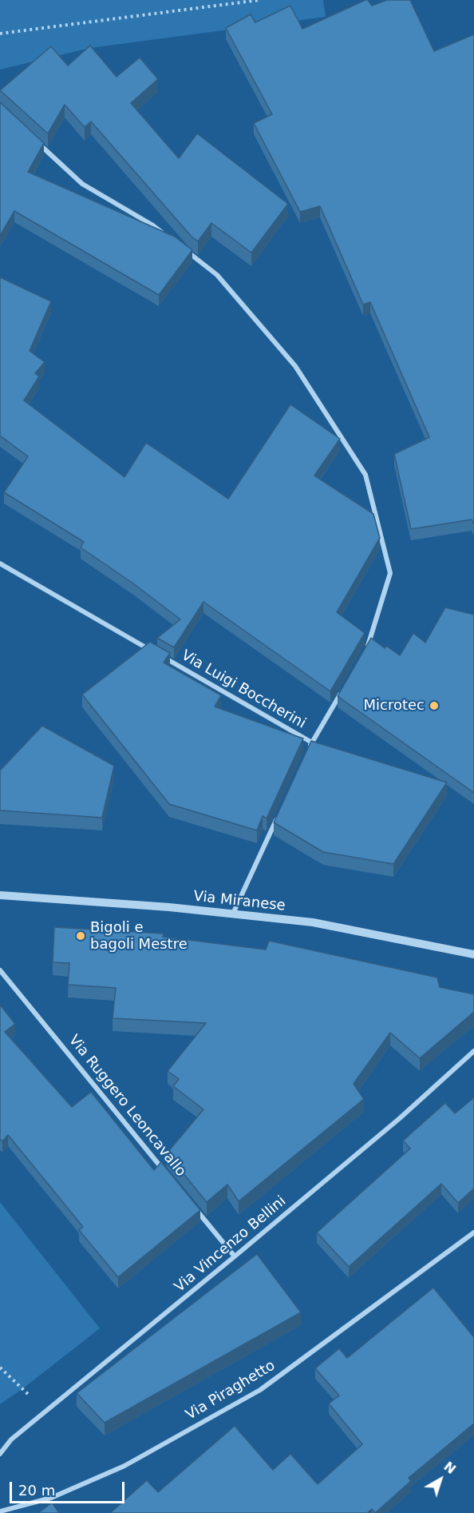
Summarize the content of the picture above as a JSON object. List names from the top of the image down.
{
  "streets": {
    "street": [
      "Via Luigi Boccherini",
      "Via Miranese",
      "Via Ruggero Leoncavallo",
      "Via Vincenzo Bellini",
      "Via Piraghetto"
    ]
  },
  "places": ["Microtec", "Bigoli e bagoli Mestre"],
  "scale_bar": "20 m",
  "north": "top right"
}
